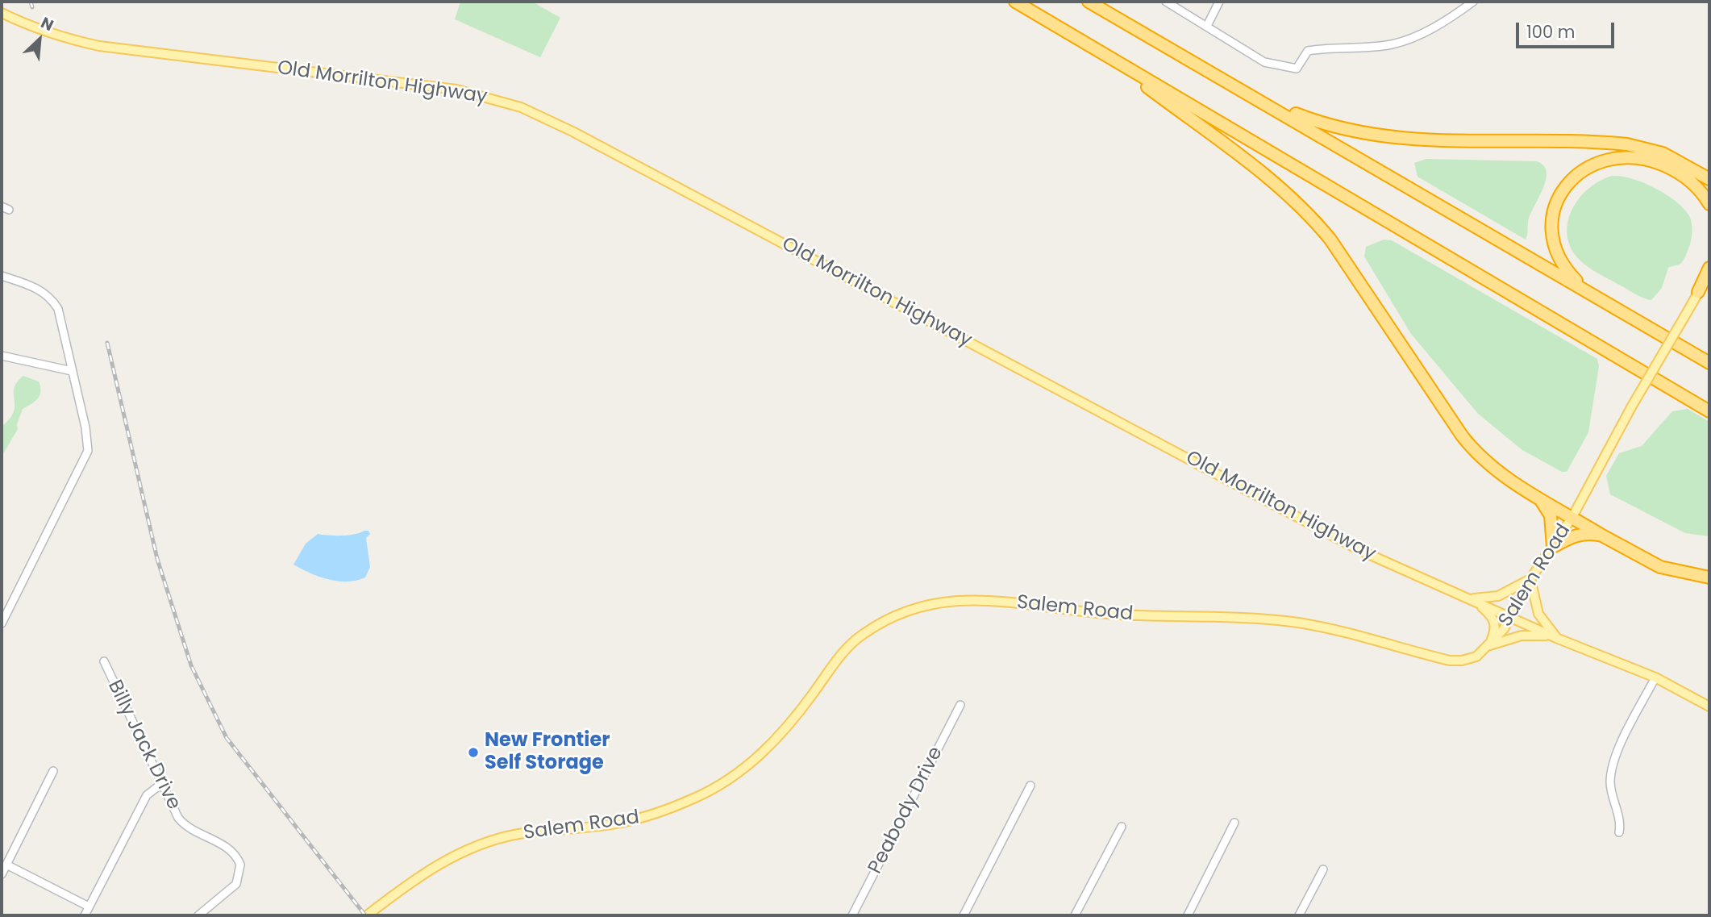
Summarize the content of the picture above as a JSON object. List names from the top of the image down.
{
  "streets": {
    "main road": ["Old Morrilton Highway", "Salem Road"],
    "street": ["Billy Jack Drive", "Peabody Drive"]
  },
  "crossings": [
    ["Old Morrilton Highway", "Salem Road"]
  ],
  "places": ["New Frontier Self Storage"],
  "scale_bar": "100 m",
  "north": "top right"
}
